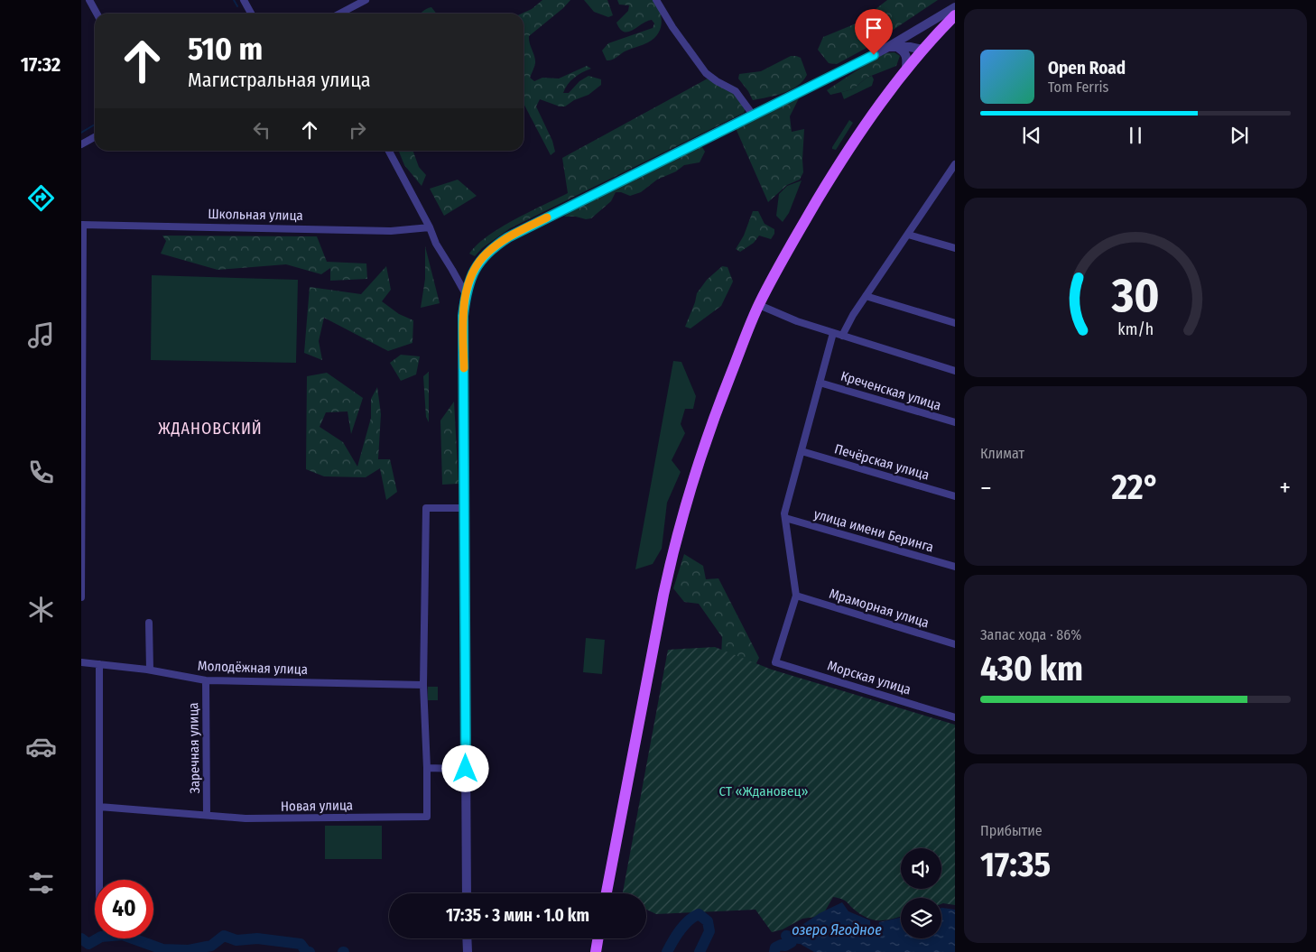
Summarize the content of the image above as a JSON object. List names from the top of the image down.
{
  "streets": {
    "street": [
      "Школьная улица",
      "Креченская улица",
      "Печёрская улица",
      "улица имени Беринга",
      "Мраморная улица",
      "Молодёжная улица",
      "Морская улица",
      "Заречная улица",
      "Новая улица"
    ]
  },
  "crossings": [
    ["Мраморная улица", "Морская улица"],
    ["Молодёжная улица", "Заречная улица"],
    ["Заречная улица", "Новая улица"]
  ],
  "districts": ["ЖДАНОВСКИЙ"],
  "water": ["озеро Ягодное"],
  "parks": ["СТ «Ждановец»"],
  "page": {
    "tabs": "17:32",
    "turn": ["510 m", "Магистральная улица"],
    "song": ["Open Road", "Tom Ferris"],
    "tile": [
      "Климат",
      ["Запас хода · 86%", "430 km"],
      ["Прибытие", "17:35"]
    ],
    "heat": ["−", "22°", "+"],
    "limit": "40",
    "trip": "17:35 · 3 мин · 1.0 km",
    "gauge": ["30", "km/h"]
  }
}
